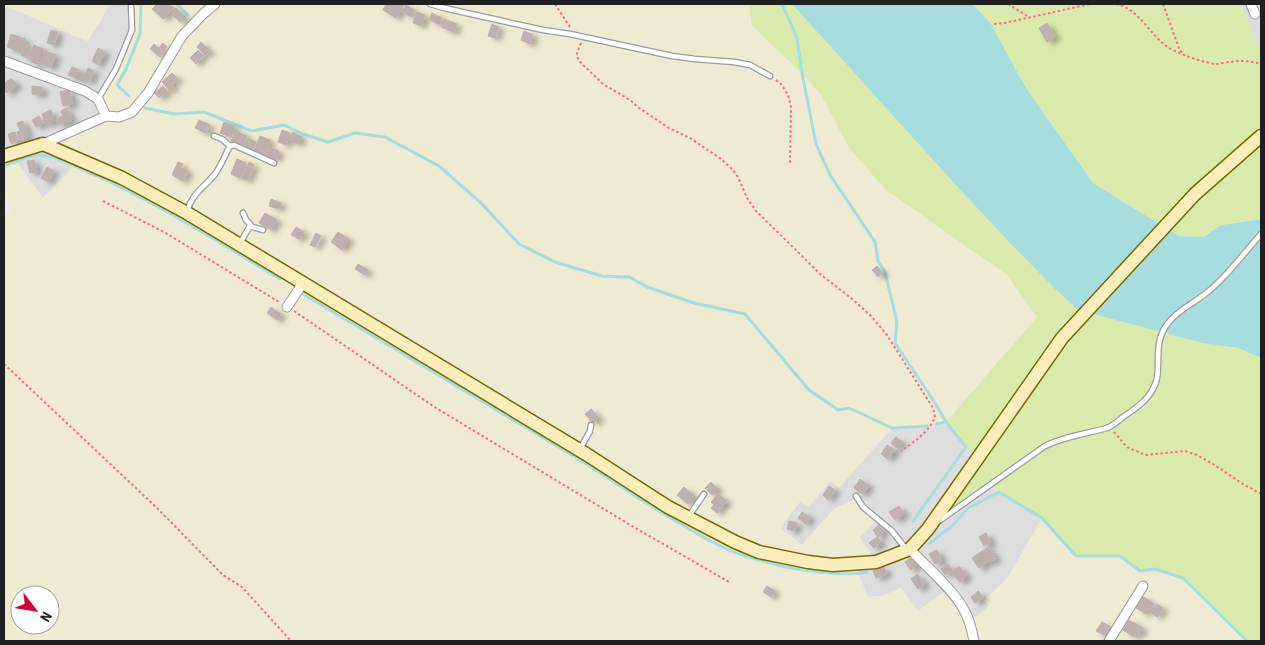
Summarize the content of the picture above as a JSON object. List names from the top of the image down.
{
  "north": "bottom right"
}
